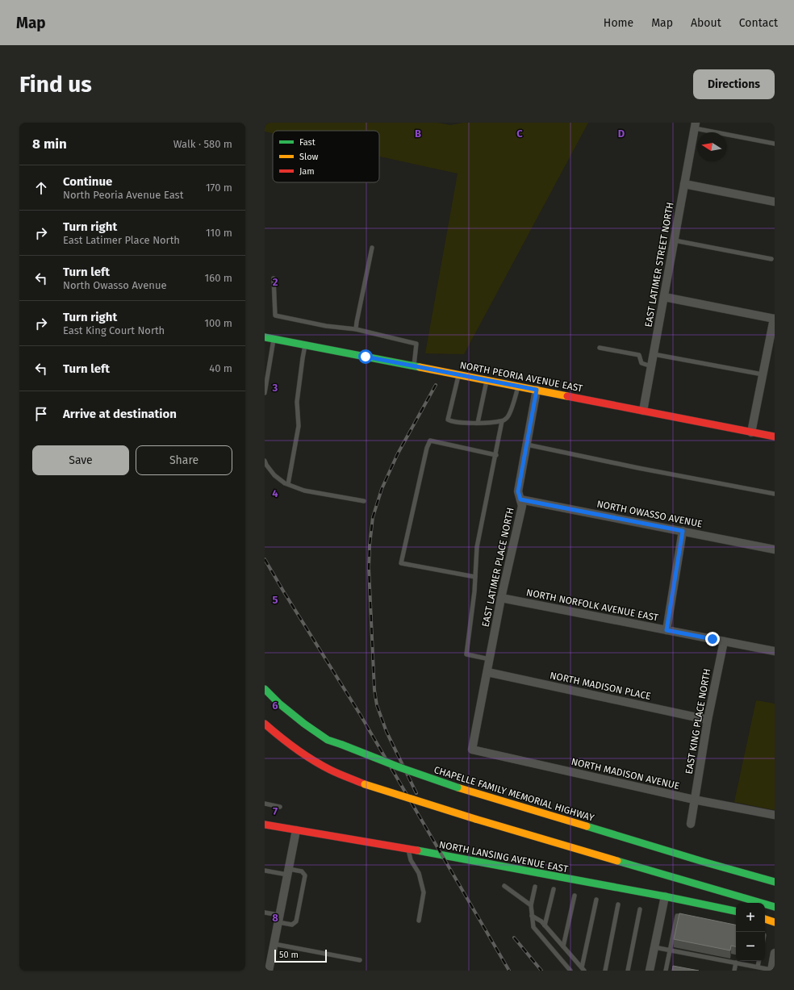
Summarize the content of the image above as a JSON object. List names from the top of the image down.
{
  "streets": {
    "main road": ["NORTH PEORIA AVENUE EAST", "CHAPELLE FAMILY MEMORIAL HIGHWAY", "NORTH LANSING AVENUE EAST"],
    "street": [
      "EAST LATIMER STREET NORTH",
      "NORTH OWASSO AVENUE",
      "EAST LATIMER PLACE NORTH",
      "NORTH NORFOLK AVENUE EAST",
      "NORTH MADISON PLACE",
      "EAST KING PLACE NORTH",
      "NORTH MADISON AVENUE"
    ]
  },
  "crossings": [
    ["EAST LATIMER STREET NORTH", "NORTH PEORIA AVENUE EAST"],
    ["NORTH PEORIA AVENUE EAST", "EAST LATIMER PLACE NORTH"],
    ["NORTH OWASSO AVENUE", "EAST LATIMER PLACE NORTH"],
    ["EAST LATIMER PLACE NORTH", "NORTH NORFOLK AVENUE EAST"],
    ["EAST LATIMER PLACE NORTH", "NORTH MADISON PLACE"],
    ["EAST LATIMER PLACE NORTH", "NORTH MADISON AVENUE"],
    ["NORTH NORFOLK AVENUE EAST", "EAST KING PLACE NORTH"],
    ["NORTH MADISON PLACE", "EAST KING PLACE NORTH"],
    ["EAST KING PLACE NORTH", "NORTH MADISON AVENUE"]
  ],
  "legend": ["Fast", "Slow", "Jam"],
  "scale_bar": "50 m",
  "north": "left",
  "page": {
    "header": "Map",
    "nav": [
      "Home",
      "Map",
      "About",
      "Contact"
    ],
    "buttons": [
      "Directions",
      ["Save", "Share"]
    ],
    "title": "Find us",
    "heading": ["8 min", "Walk · 580 m"],
    "list": [
      ["Continue", "North Peoria Avenue East", "170 m"],
      ["Turn right", "East Latimer Place North", "110 m"],
      ["Turn left", "North Owasso Avenue", "160 m"],
      ["Turn right", "East King Court North", "100 m"],
      ["Turn left", "40 m"],
      "Arrive at destination"
    ],
    "map_buttons": ["+", "−"],
    "scale": "50 m"
  },
  "grid": {
    "columns": ["B", "C", "D"],
    "rows": [
      "2",
      "3",
      "4",
      "5",
      "6",
      "7",
      "8"
    ]
  }
}
